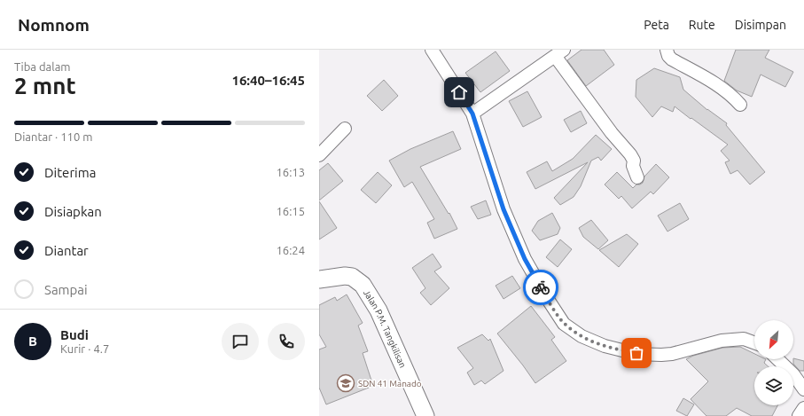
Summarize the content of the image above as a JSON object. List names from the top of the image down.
{
  "streets": {
    "street": ["Jalan P.M. Tangkilisan"]
  },
  "places": {
    "school or university": ["SDN 41 Manado"]
  },
  "north": "bottom left",
  "page": {
    "header": "Nomnom",
    "nav": ["Peta", "Rute", "Disimpan"],
    "heading": ["2 mnt", "Tiba dalam", "16:40–16:45"],
    "panel": ["Budi", "Kurir · 4.7"],
    "bar": "Diantar · 110 m",
    "list": [
      ["Diterima", "16:13"],
      ["Disiapkan", "16:15"],
      ["Diantar", "16:24"],
      "Sampai"
    ],
    "round": "B"
  }
}
